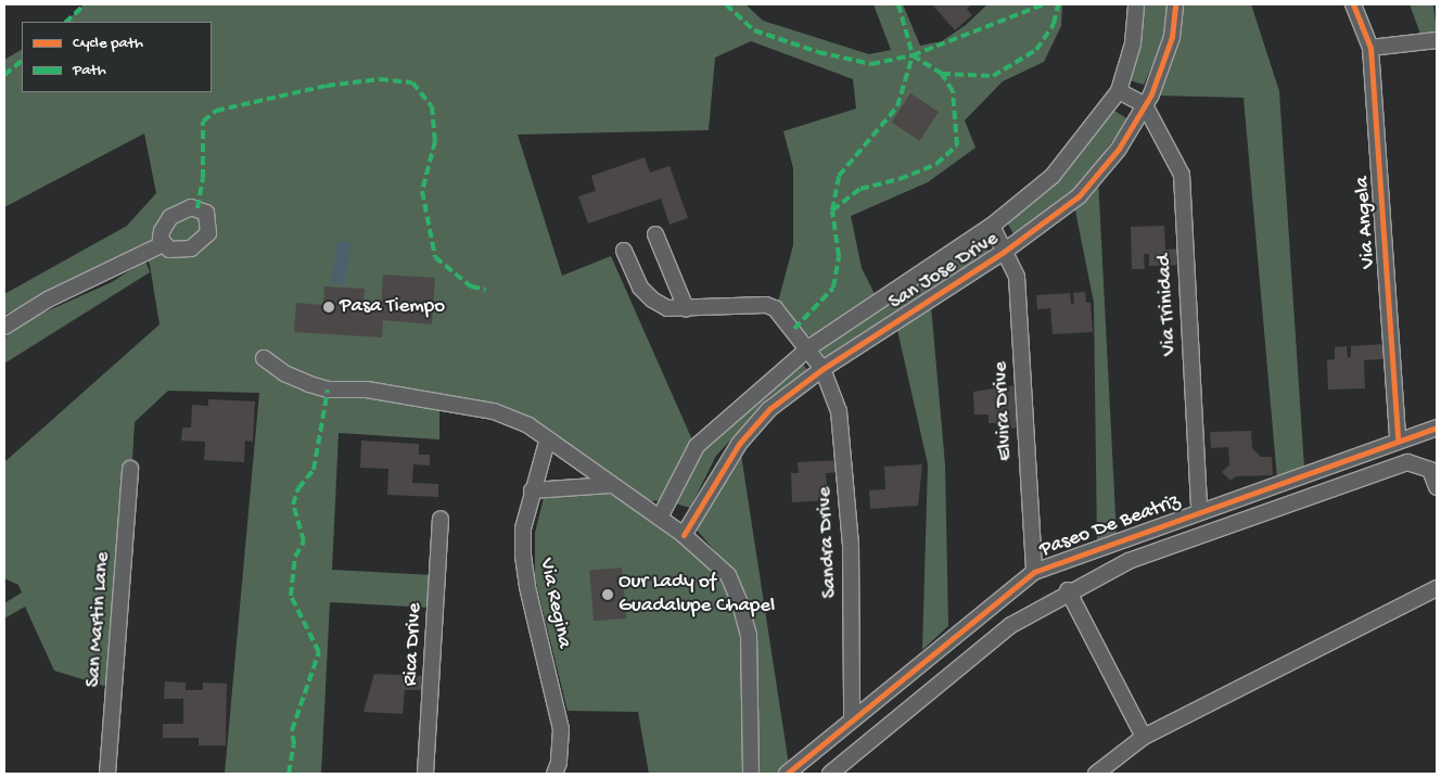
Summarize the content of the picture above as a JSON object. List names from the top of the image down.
{
  "streets": {
    "street": [
      "Via Angela",
      "San Jose Drive",
      "Via Trinidad",
      "Elvira Drive",
      "Paseo De Beatriz",
      "Sandra Drive",
      "Via Regina",
      "San Martin Lane",
      "Rica Drive"
    ]
  },
  "crossings": [
    ["Via Angela", "Paseo De Beatriz"],
    ["San Jose Drive", "Via Trinidad"],
    ["San Jose Drive", "Elvira Drive"],
    ["San Jose Drive", "Sandra Drive"],
    ["Via Trinidad", "Paseo De Beatriz"],
    ["Elvira Drive", "Paseo De Beatriz"],
    ["Paseo De Beatriz", "Sandra Drive"]
  ],
  "places": ["Pasa Tiempo", "Our Lady of Guadalupe Chapel"],
  "legend": ["Cycle path", "Path"]
}
